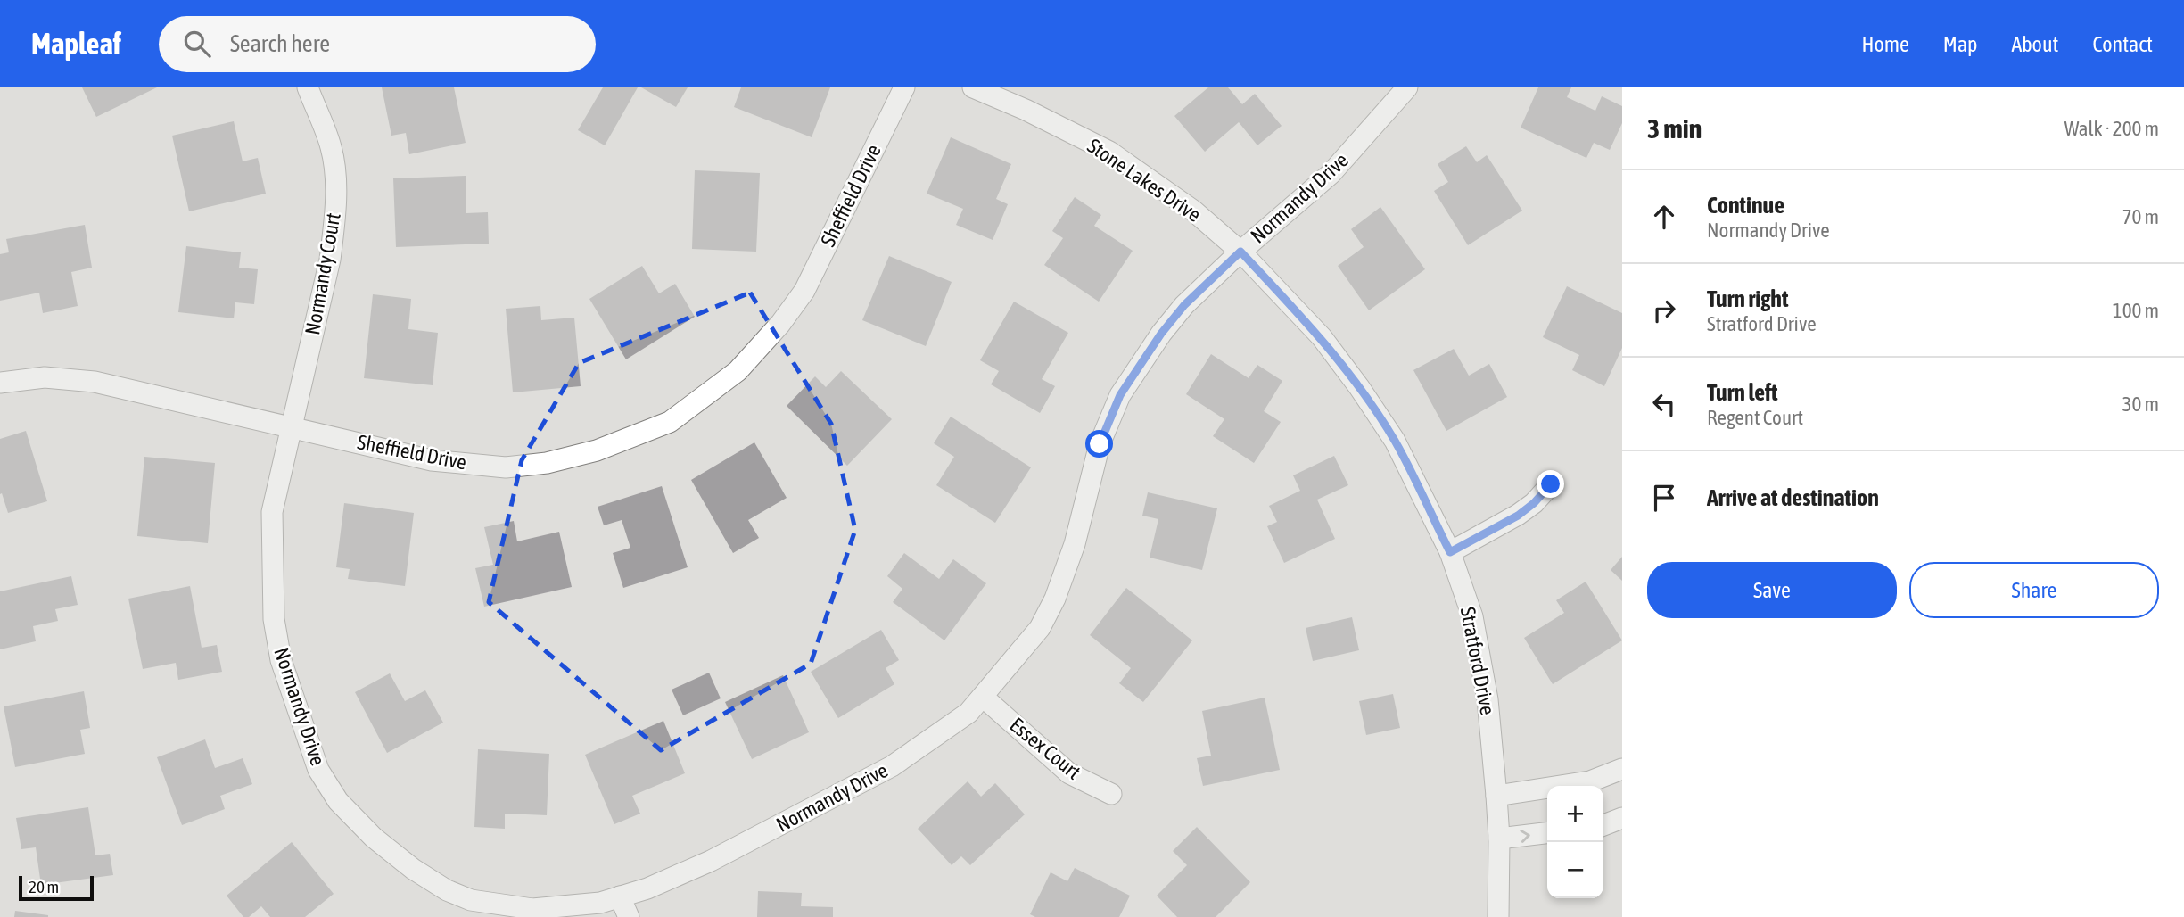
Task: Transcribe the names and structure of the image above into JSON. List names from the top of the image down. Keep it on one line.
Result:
{"streets":{"street":["Stone Lakes Drive","Sheffield Drive","Normandy Drive","Normandy Court","Stratford Drive","Essex Court"]},"crossings":[["Stone Lakes Drive","Normandy Drive"],["Stone Lakes Drive","Stratford Drive"],["Sheffield Drive","Normandy Drive"],["Sheffield Drive","Normandy Court"],["Normandy Drive","Normandy Court"],["Normandy Drive","Stratford Drive"],["Normandy Drive","Essex Court"]],"scale_bar":"20 m","page":{"header":"Mapleaf","search":"Search here","nav":["Home","Map","About","Contact"],"heading":["3 min","Walk · 200 m"],"list":[["Continue","Normandy Drive","70 m"],["Turn right","Stratford Drive","100 m"],["Turn left","Regent Court","30 m"],"Arrive at destination"],"buttons":["Save","Share"],"map_buttons":["+","−"],"scale":"20 m"}}
